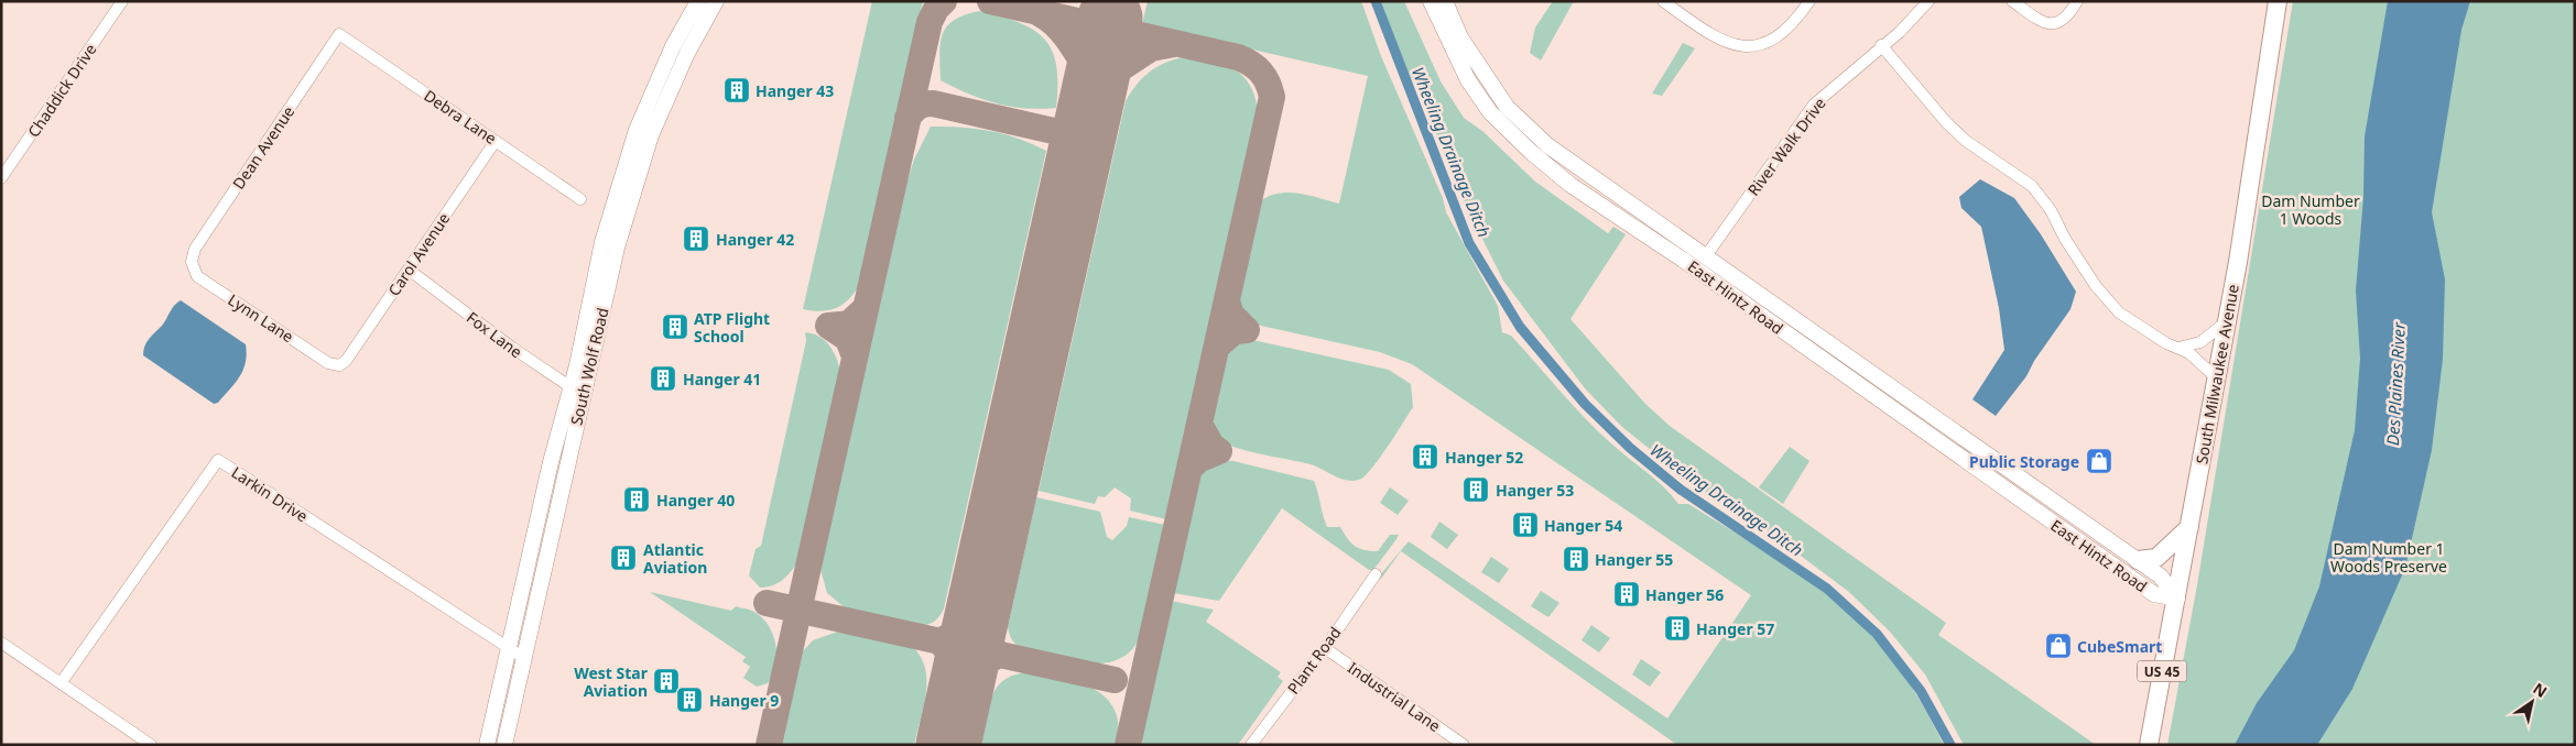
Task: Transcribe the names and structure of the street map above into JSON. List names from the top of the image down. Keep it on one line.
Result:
{"streets":{"main road":["East Hintz Road","South Wolf Road","South Milwaukee Avenue","US 45"],"street":["Chaddick Drive","Debra Lane","River Walk Drive","Dean Avenue","Carol Avenue","Lynn Lane","Fox Lane","Larkin Drive","Plant Road","Industrial Lane"]},"crossings":[["Debra Lane","Dean Avenue"],["Debra Lane","Carol Avenue"],["River Walk Drive","East Hintz Road"],["Dean Avenue","Lynn Lane"],["Carol Avenue","Lynn Lane"],["Carol Avenue","Fox Lane"],["East Hintz Road","South Milwaukee Avenue"],["Fox Lane","South Wolf Road"],["South Wolf Road","Larkin Drive"],["Plant Road","Industrial Lane"]],"water":["Wheeling Drainage Ditch","Des Plaines River"],"parks":["Dam Number 1 Woods","Dam Number 1 Woods Preserve"],"places":{"building":["Hanger 43","Hanger 42","ATP Flight School","Hanger 41","Hanger 52","Hanger 53","Hanger 40","Hanger 54","Atlantic Aviation","Hanger 55","Hanger 56","Hanger 57","West Star Aviation","Hanger 9"],"shop":["Public Storage","CubeSmart"]},"north":"top right"}
